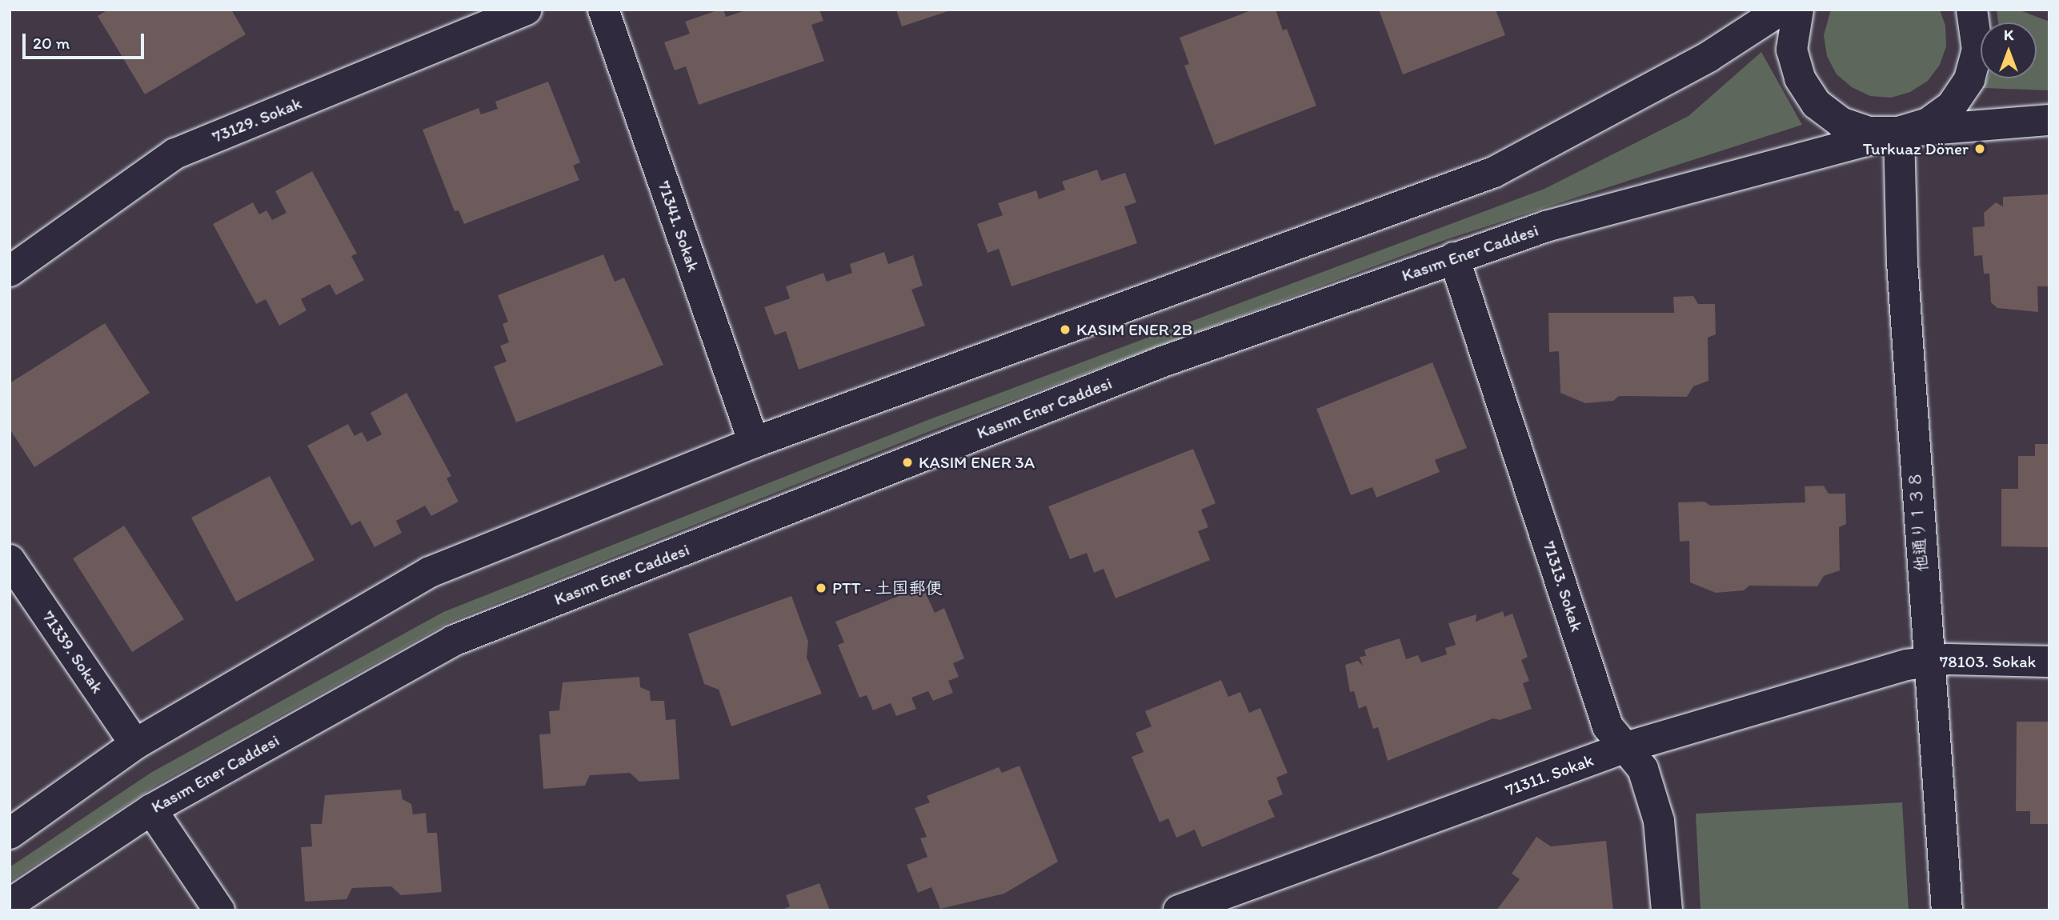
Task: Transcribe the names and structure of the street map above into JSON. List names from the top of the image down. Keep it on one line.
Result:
{"streets":{"main road":["73129. Sokak","71341. Sokak","Kasım Ener Caddesi","他通り１３８","71313. Sokak","71339. Sokak","78103. Sokak","71311. Sokak"]},"crossings":[["Kasım Ener Caddesi","他通り１３８"],["Kasım Ener Caddesi","71313. Sokak"],["他通り１３８","78103. Sokak"],["他通り１３８","71311. Sokak"],["71313. Sokak","71311. Sokak"],["78103. Sokak","71311. Sokak"]],"places":["Turkuaz Döner","KASIM ENER 2B","KASIM ENER 3A","PTT - 土国郵便"],"scale_bar":"20 m","north":"top"}
